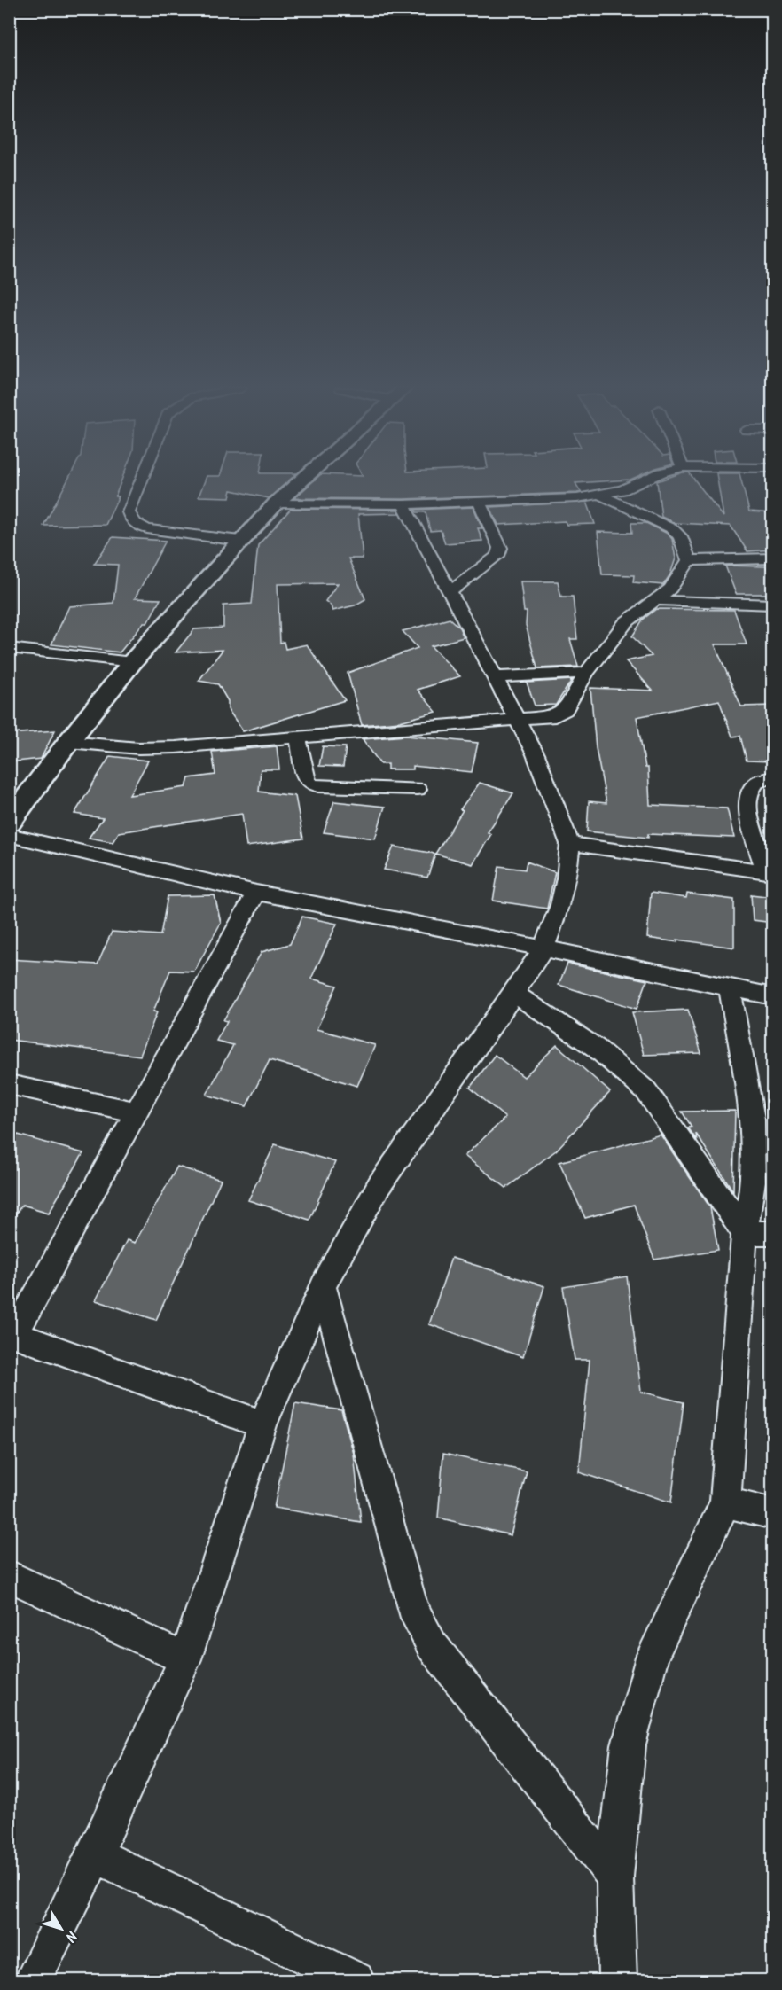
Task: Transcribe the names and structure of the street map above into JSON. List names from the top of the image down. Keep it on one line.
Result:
{"north":"bottom right"}
